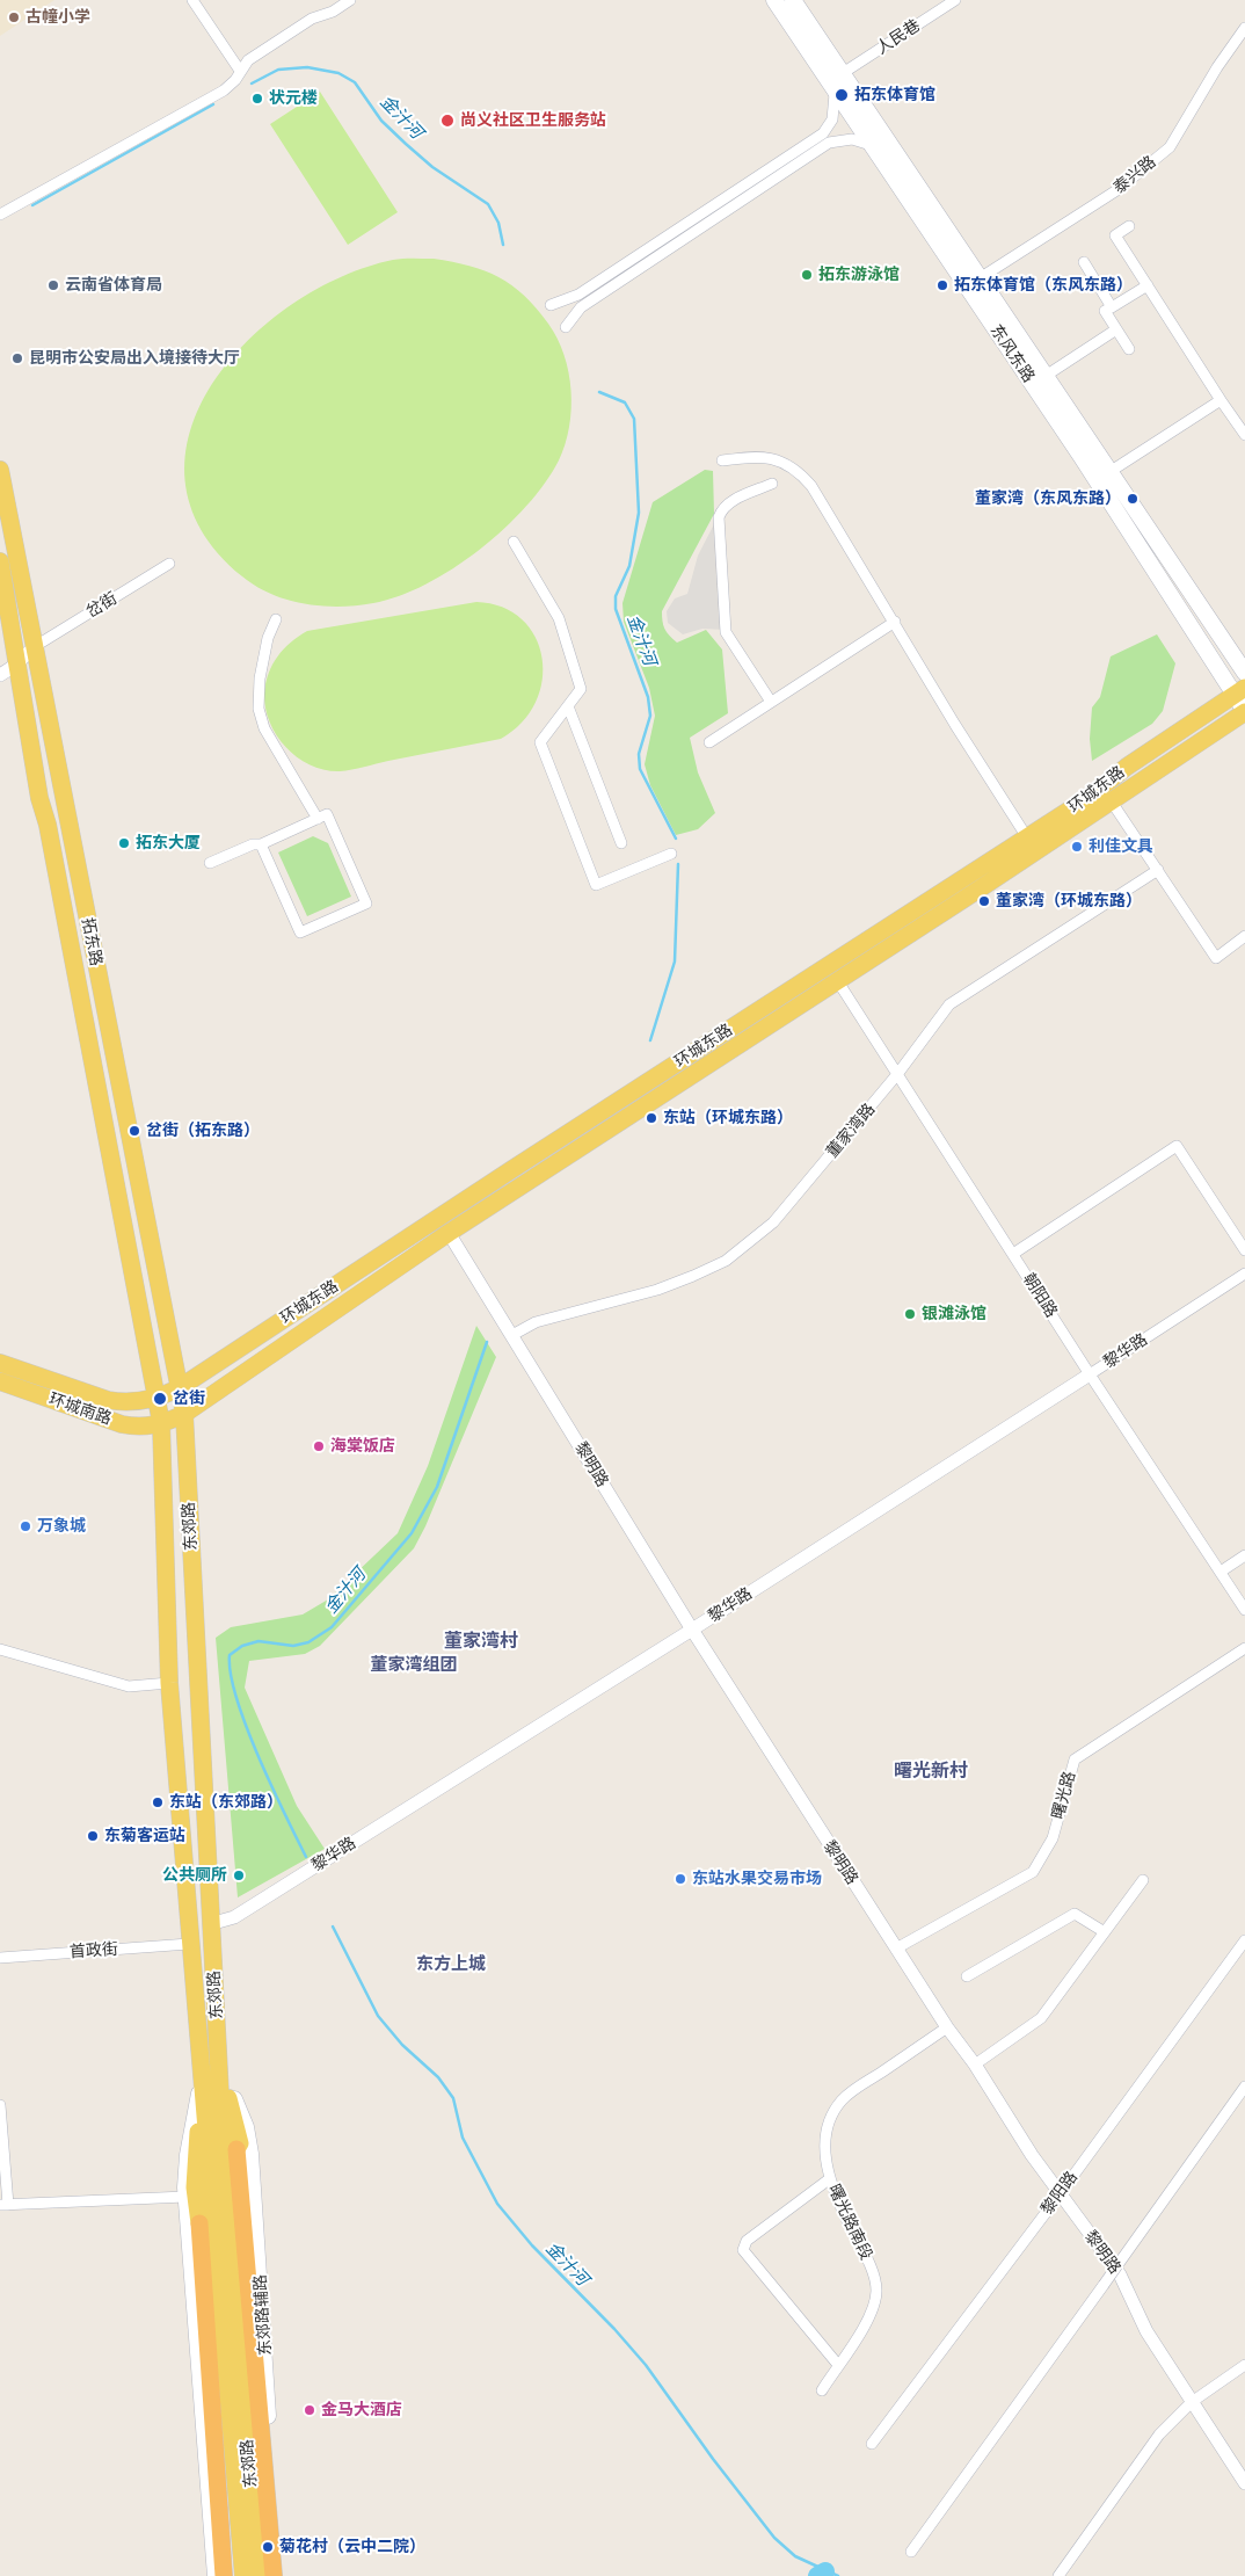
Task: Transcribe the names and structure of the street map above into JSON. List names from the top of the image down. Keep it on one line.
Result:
{"streets":{"main road":["东风东路","环城东路","拓东路","环城南路","东郊路","东郊路辅路"],"street":["人民巷","泰兴路","岔街","董家湾路","朝阳路","黎华路","黎明路","曙光路","首政街","黎阳路","曙光路南段"]},"crossings":[["人民巷","东风东路"],["泰兴路","东风东路"],["东风东路","环城东路"],["岔街","拓东路"],["环城东路","拓东路"],["环城东路","朝阳路"],["环城东路","环城南路"],["环城东路","黎明路"],["环城东路","东郊路"],["拓东路","环城南路"],["拓东路","东郊路"],["董家湾路","朝阳路"],["董家湾路","黎明路"],["朝阳路","黎华路"],["黎华路","黎明路"],["黎华路","东郊路"],["环城南路","东郊路"],["黎明路","曙光路"],["黎明路","黎阳路"],["黎明路","曙光路南段"],["东郊路","首政街"],["东郊路","东郊路辅路"]],"districts":["董家湾村","董家湾组团","曙光新村","东方上城"],"water":["金汁河"],"places":["古幢小学","拓东体育馆","状元楼","尚义社区卫生服务站","拓东游泳馆","云南省体育局","拓东体育馆（东风东路）","昆明市公安局出入境接待大厅","董家湾（东风东路）","拓东大厦","利佳文具","董家湾（环城东路）","东站（环城东路）","岔街（拓东路）","银滩泳馆","岔街","海棠饭店","万象城","东站（东郊路）","东菊客运站","公共厕所","东站水果交易市场","金马大酒店","菊花村（云中二院）"]}
